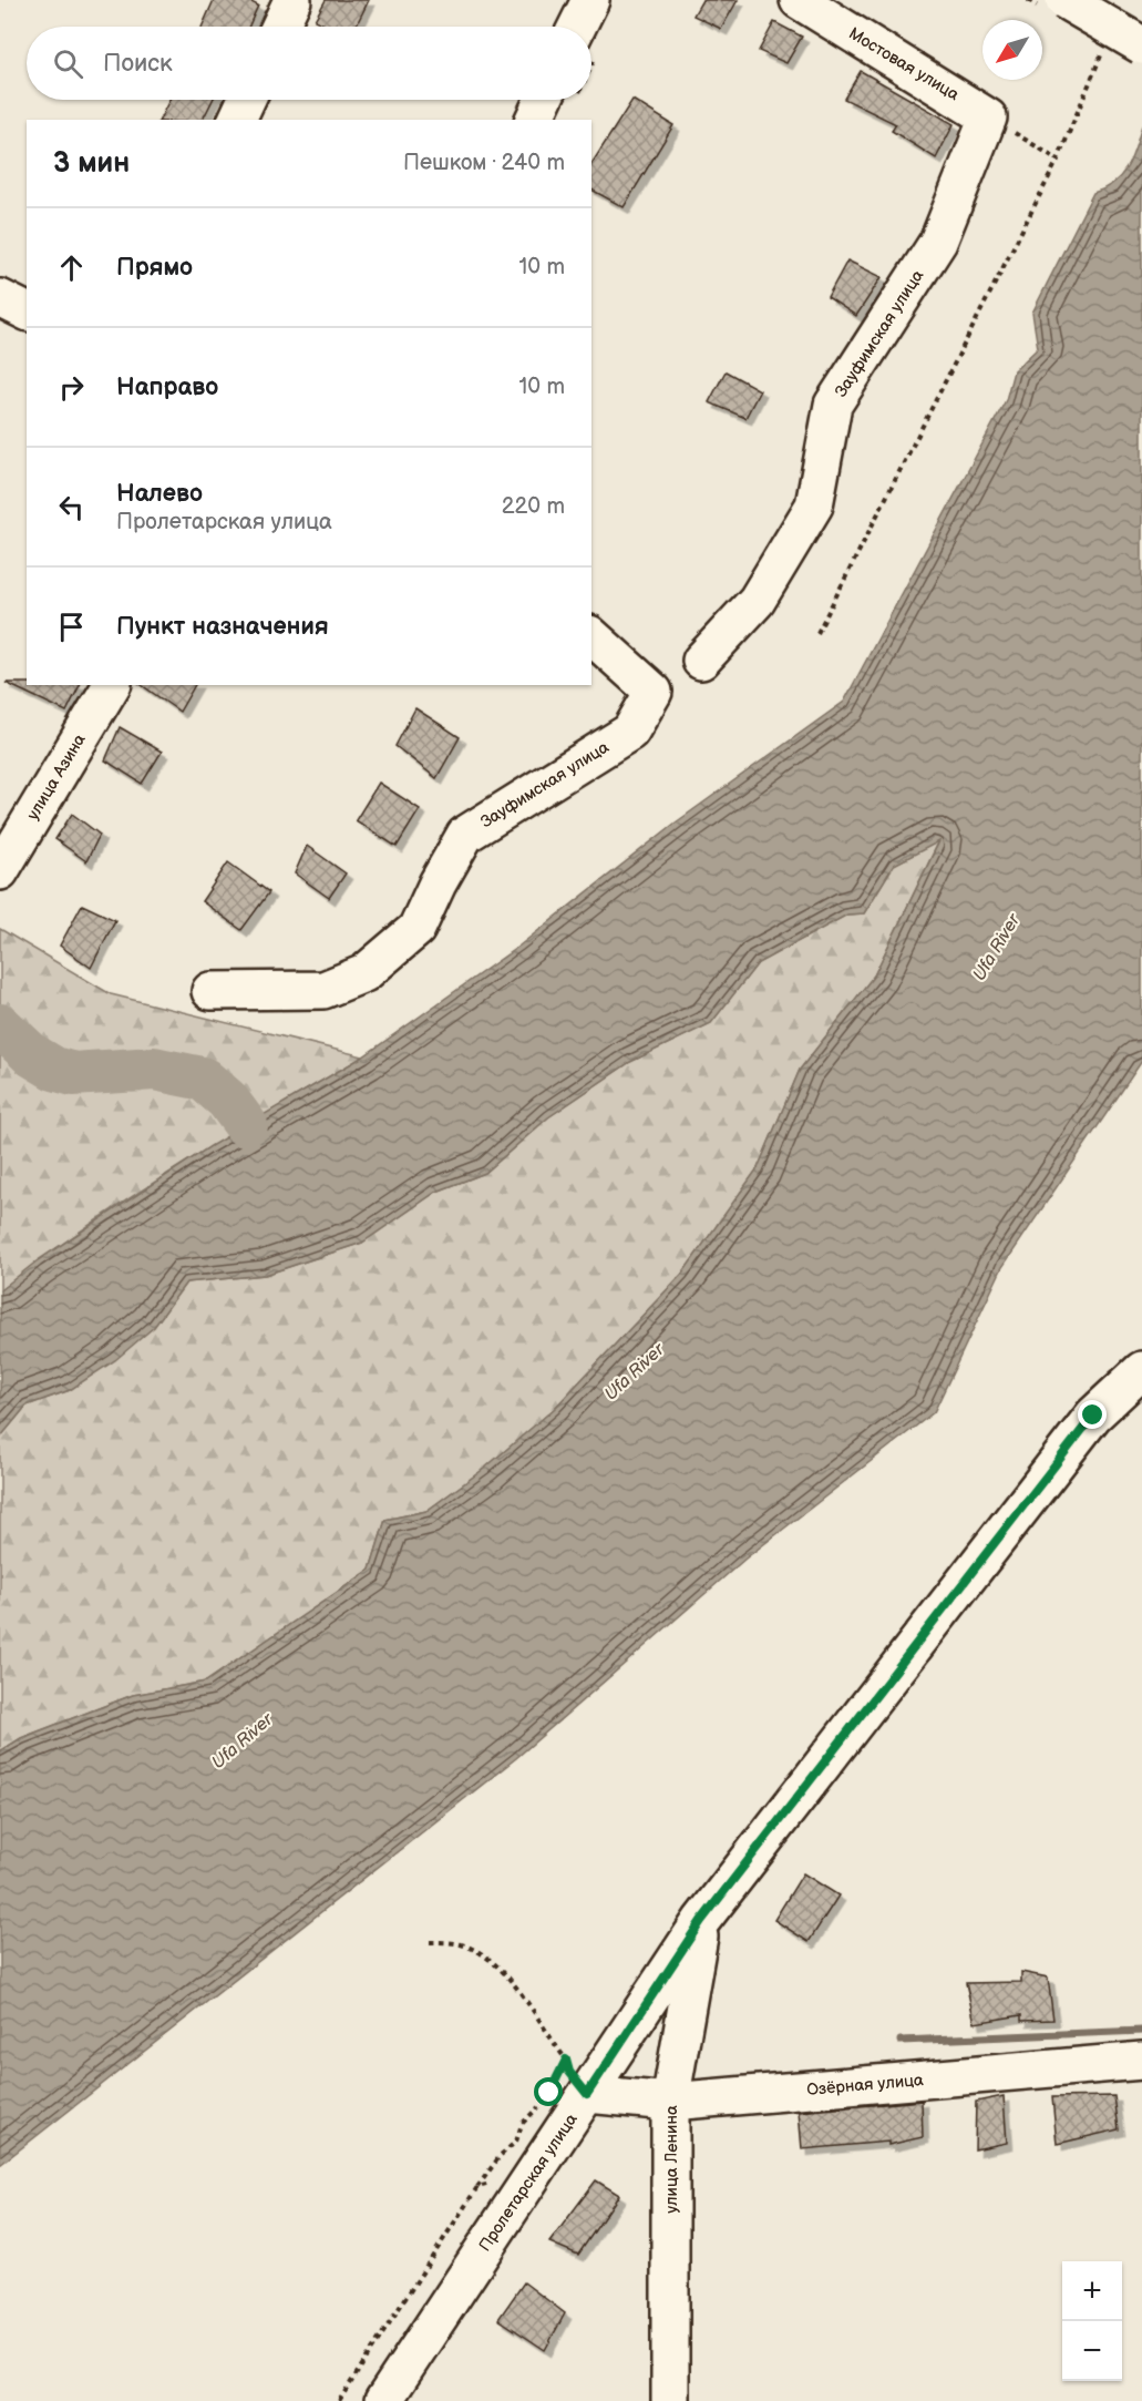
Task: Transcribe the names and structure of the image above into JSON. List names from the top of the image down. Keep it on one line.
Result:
{"streets":{"street":["Мостовая улица","Зауфимская улица","улица Азина","Озёрная улица","улица Ленина","Пролетарская улица"]},"crossings":[["Мостовая улица","Зауфимская улица"],["Озёрная улица","улица Ленина"],["Озёрная улица","Пролетарская улица"],["улица Ленина","Пролетарская улица"]],"water":["Ufa River"],"north":"bottom left","page":{"search":"Поиск","heading":["3 мин","Пешком · 240 m"],"list":[["Прямо","10 m"],["Направо","10 m"],["Налево","Пролетарская улица","220 m"],"Пункт назначения"],"map_buttons":["+","−"]}}
